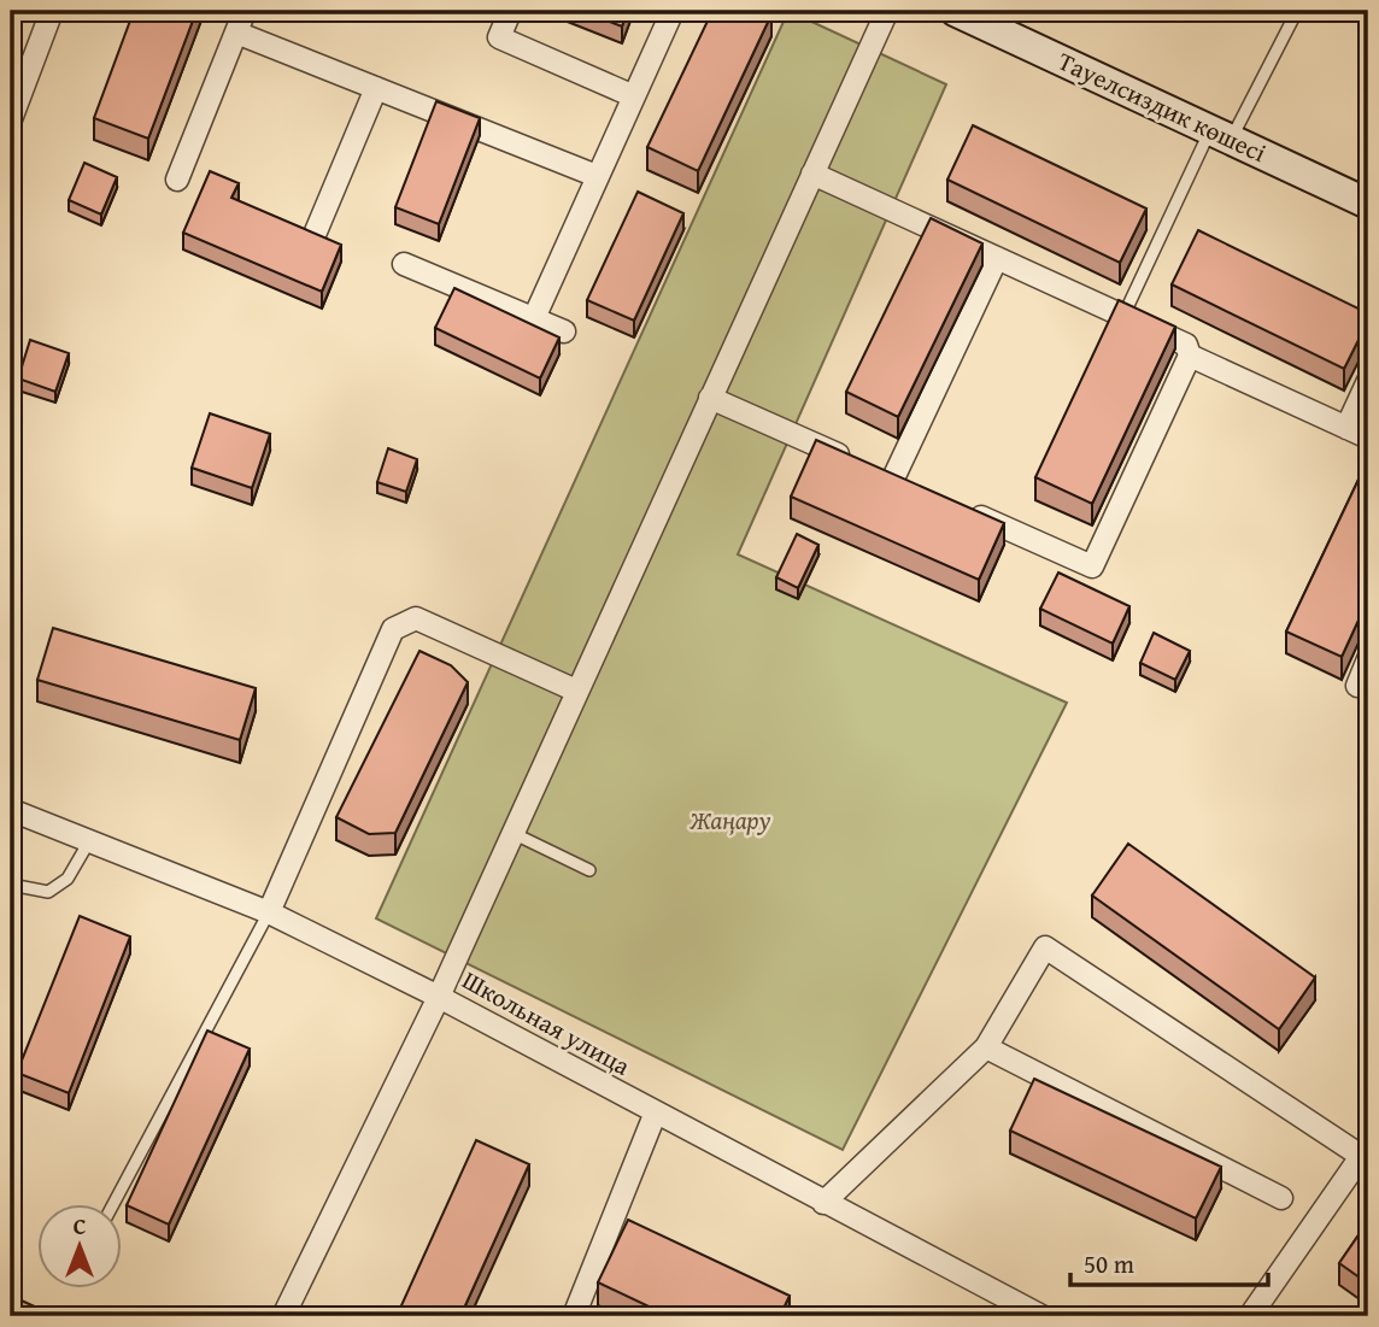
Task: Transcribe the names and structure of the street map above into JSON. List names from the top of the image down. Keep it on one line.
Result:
{"streets":{"street":["Тауелсиздик көшесі","Школьная улица"]},"parks":["Жаңару"],"scale_bar":"50 m","north":"top"}
